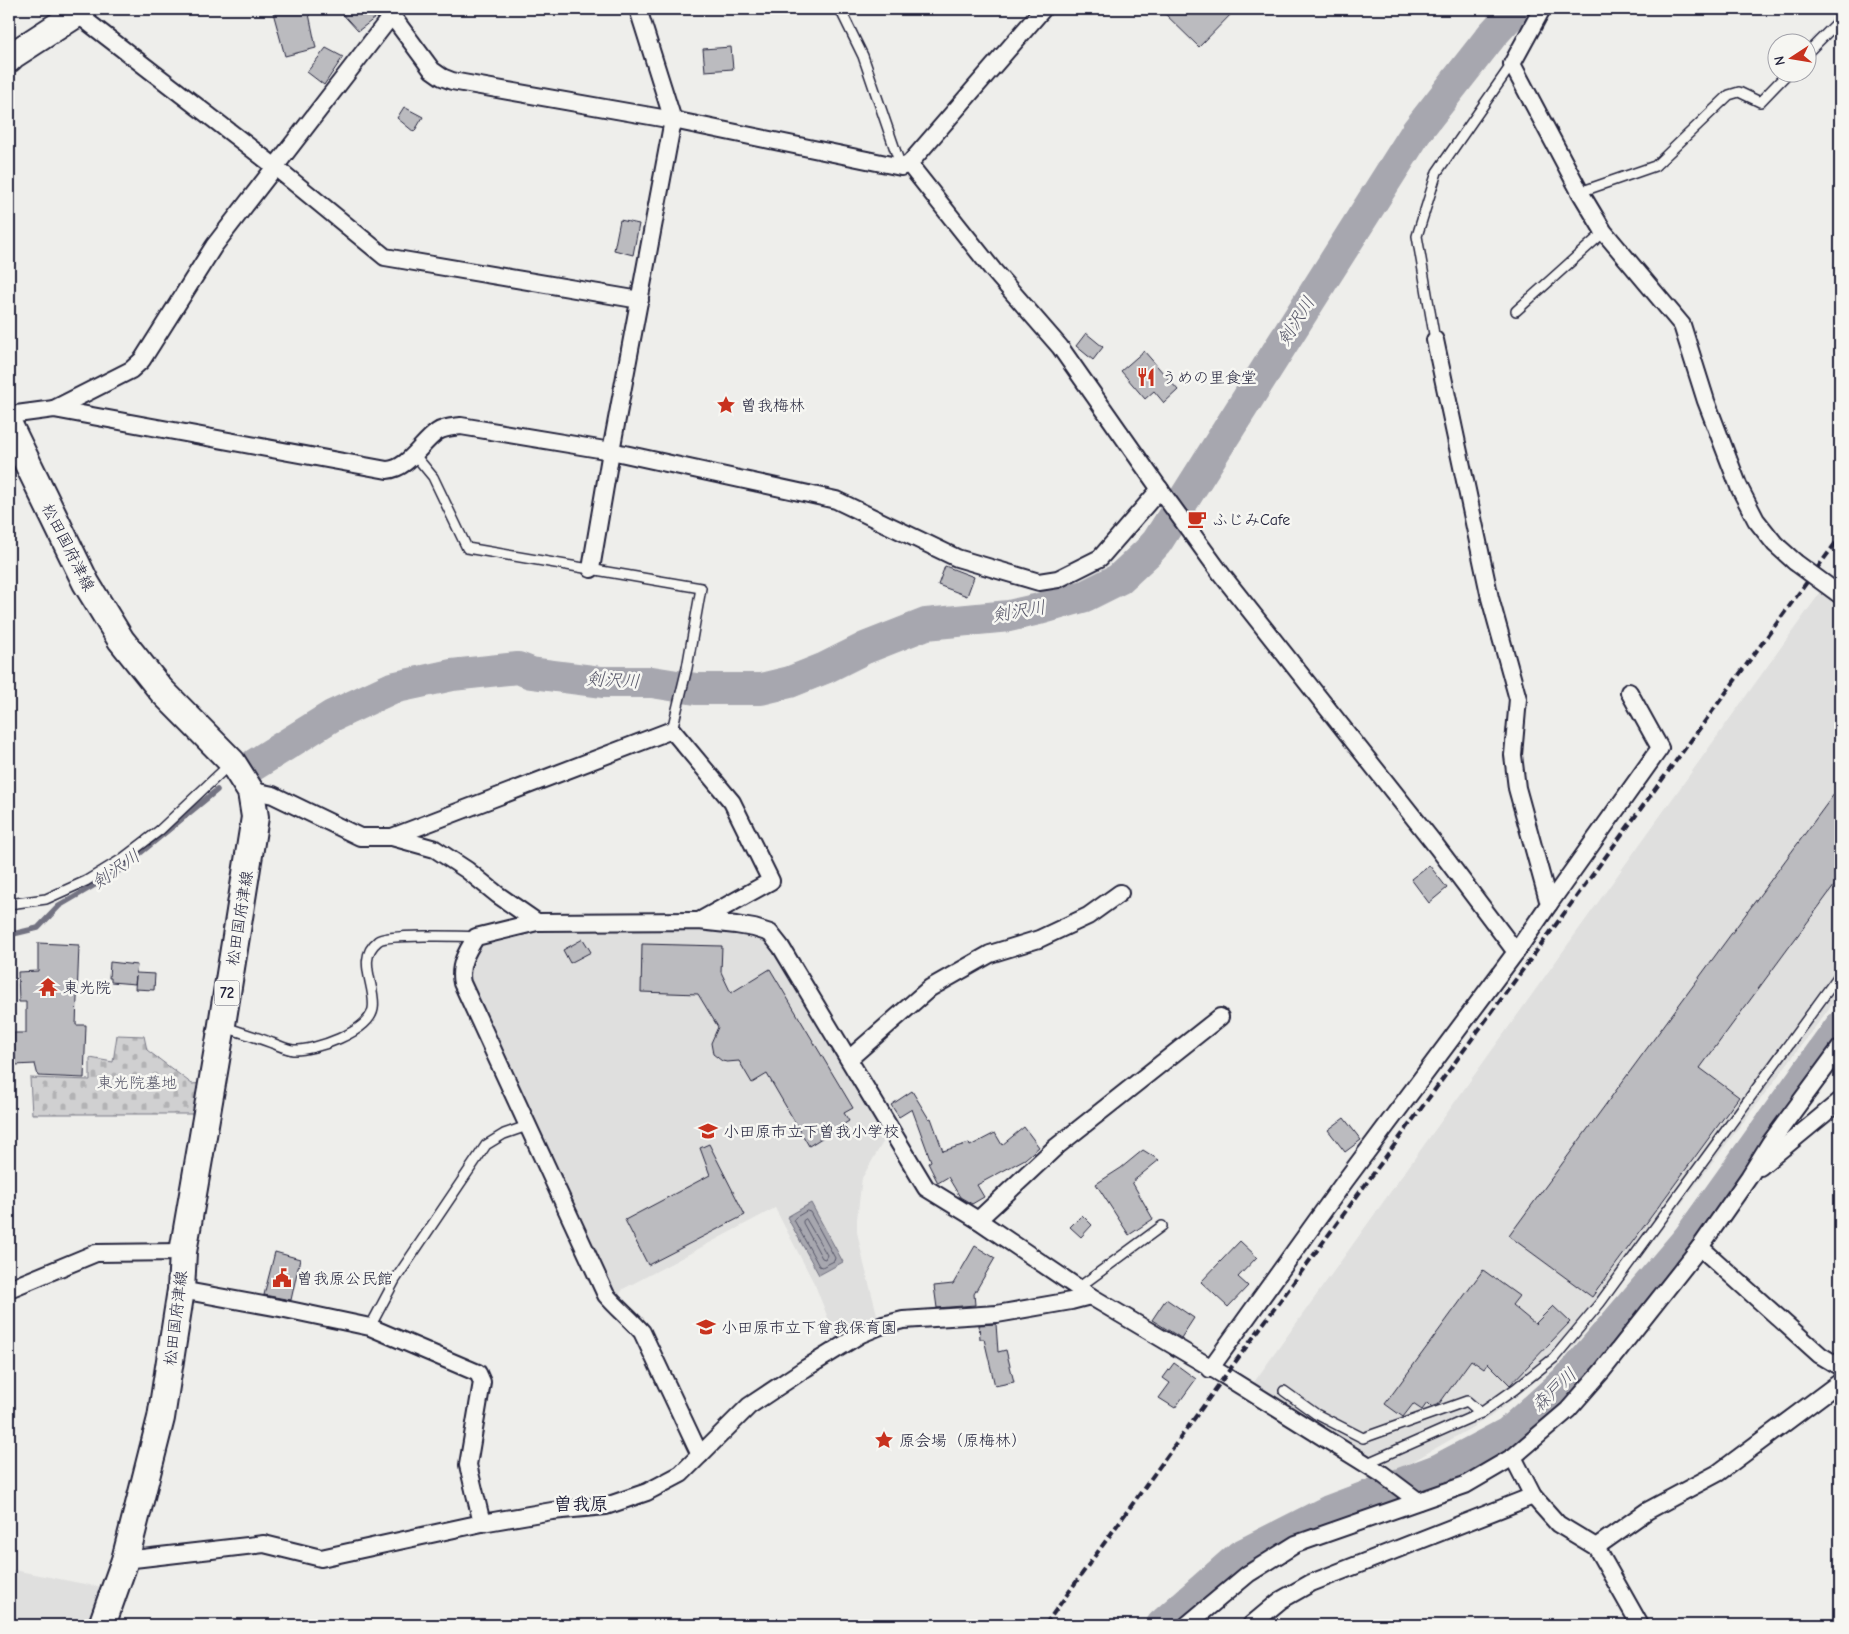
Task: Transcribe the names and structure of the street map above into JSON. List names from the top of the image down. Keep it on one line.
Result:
{"streets":{"main road":["松田国府津線","72"]},"districts":["曽我原"],"water":["剣沢川","森戸川"],"parks":["東光院墓地"],"places":{"restaurant":["うめの里食堂"],"place":["曽我梅林","原会場（原梅林）"],"cafe":["ふじみCafe"],"temple":["東光院"],"school or university":["小田原市立下曽我小学校","小田原市立下曾我保育園"],"public building":["曽我原公民館"]},"north":"left"}
